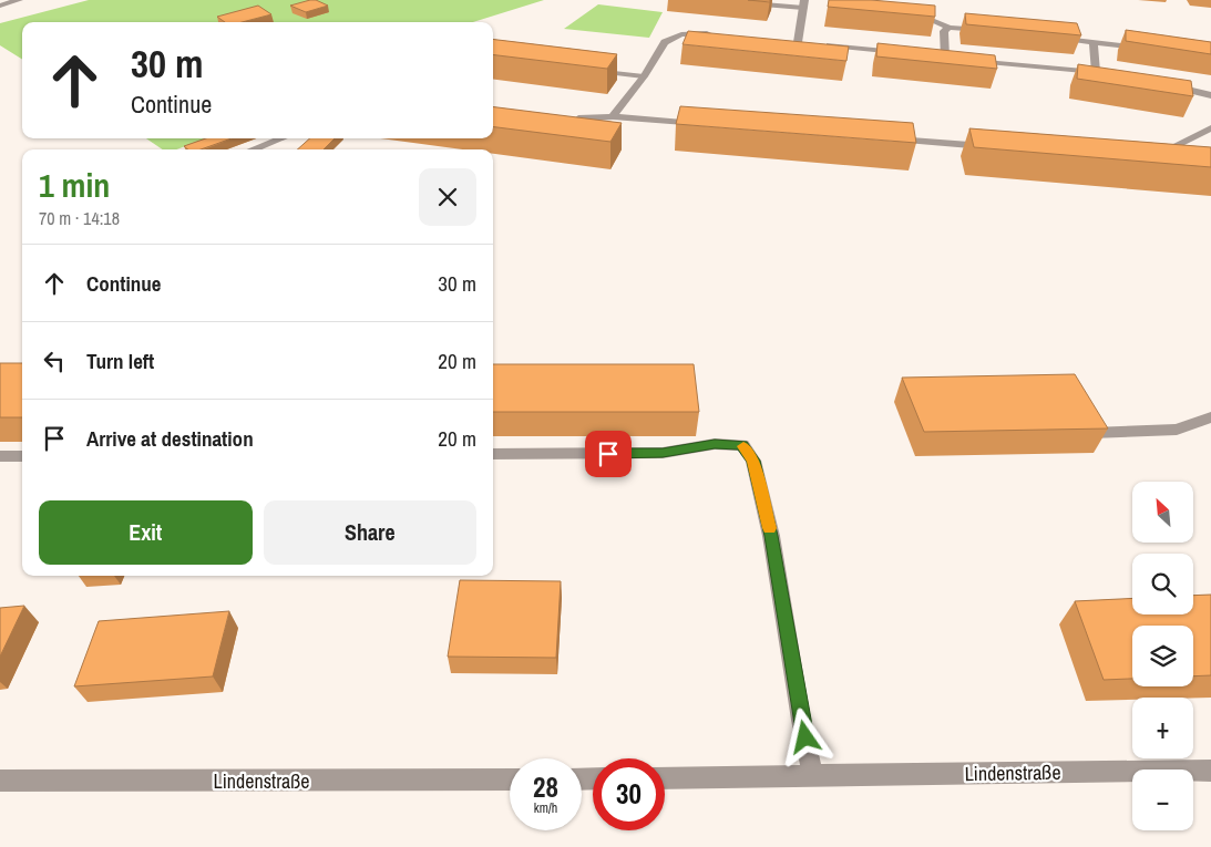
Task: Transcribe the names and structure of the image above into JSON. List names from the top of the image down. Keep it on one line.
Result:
{"streets":{"street":["Lindenstraße"]},"north":"top left","page":{"turn":["30 m","Continue"],"heading":["1 min","70 m · 14:18"],"list":[{"name":"Continue","value":"30 m"},{"name":"Turn left","value":"20 m"},{"name":"Arrive at destination","value":"20 m"}],"map_buttons":["+","−"],"buttons":["Exit","Share"],"speed":"28 km/h","limit":"30"}}
